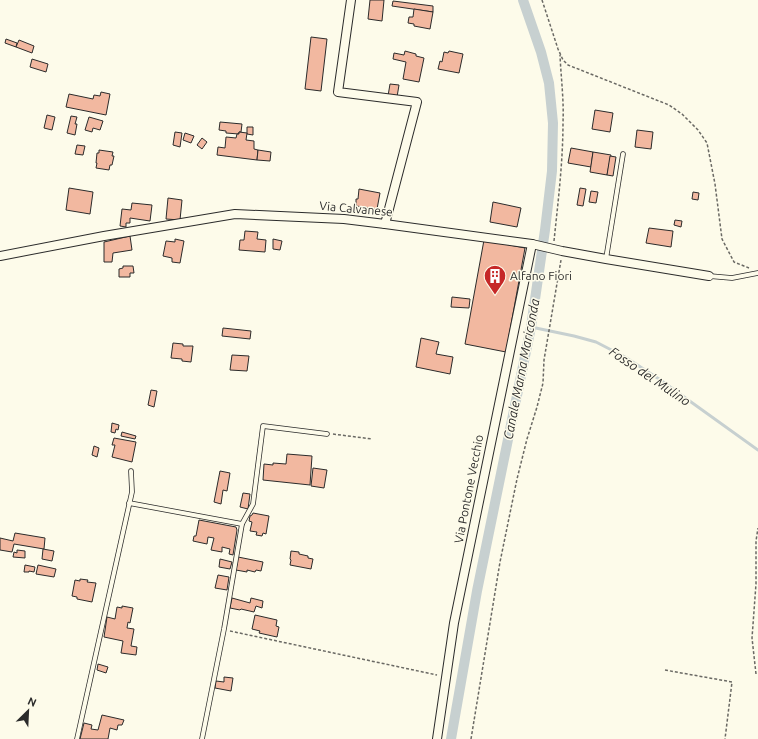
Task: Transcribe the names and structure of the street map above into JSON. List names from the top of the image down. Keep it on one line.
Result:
{"streets":{"street":["Via Calvanese","Via Pontone Vecchio"]},"crossings":[["Via Calvanese","Via Pontone Vecchio"]],"water":["Canale Marna Mariconda","Fosso del Mulino"],"places":{"building":["Alfano Fiori"]},"north":"top right"}
